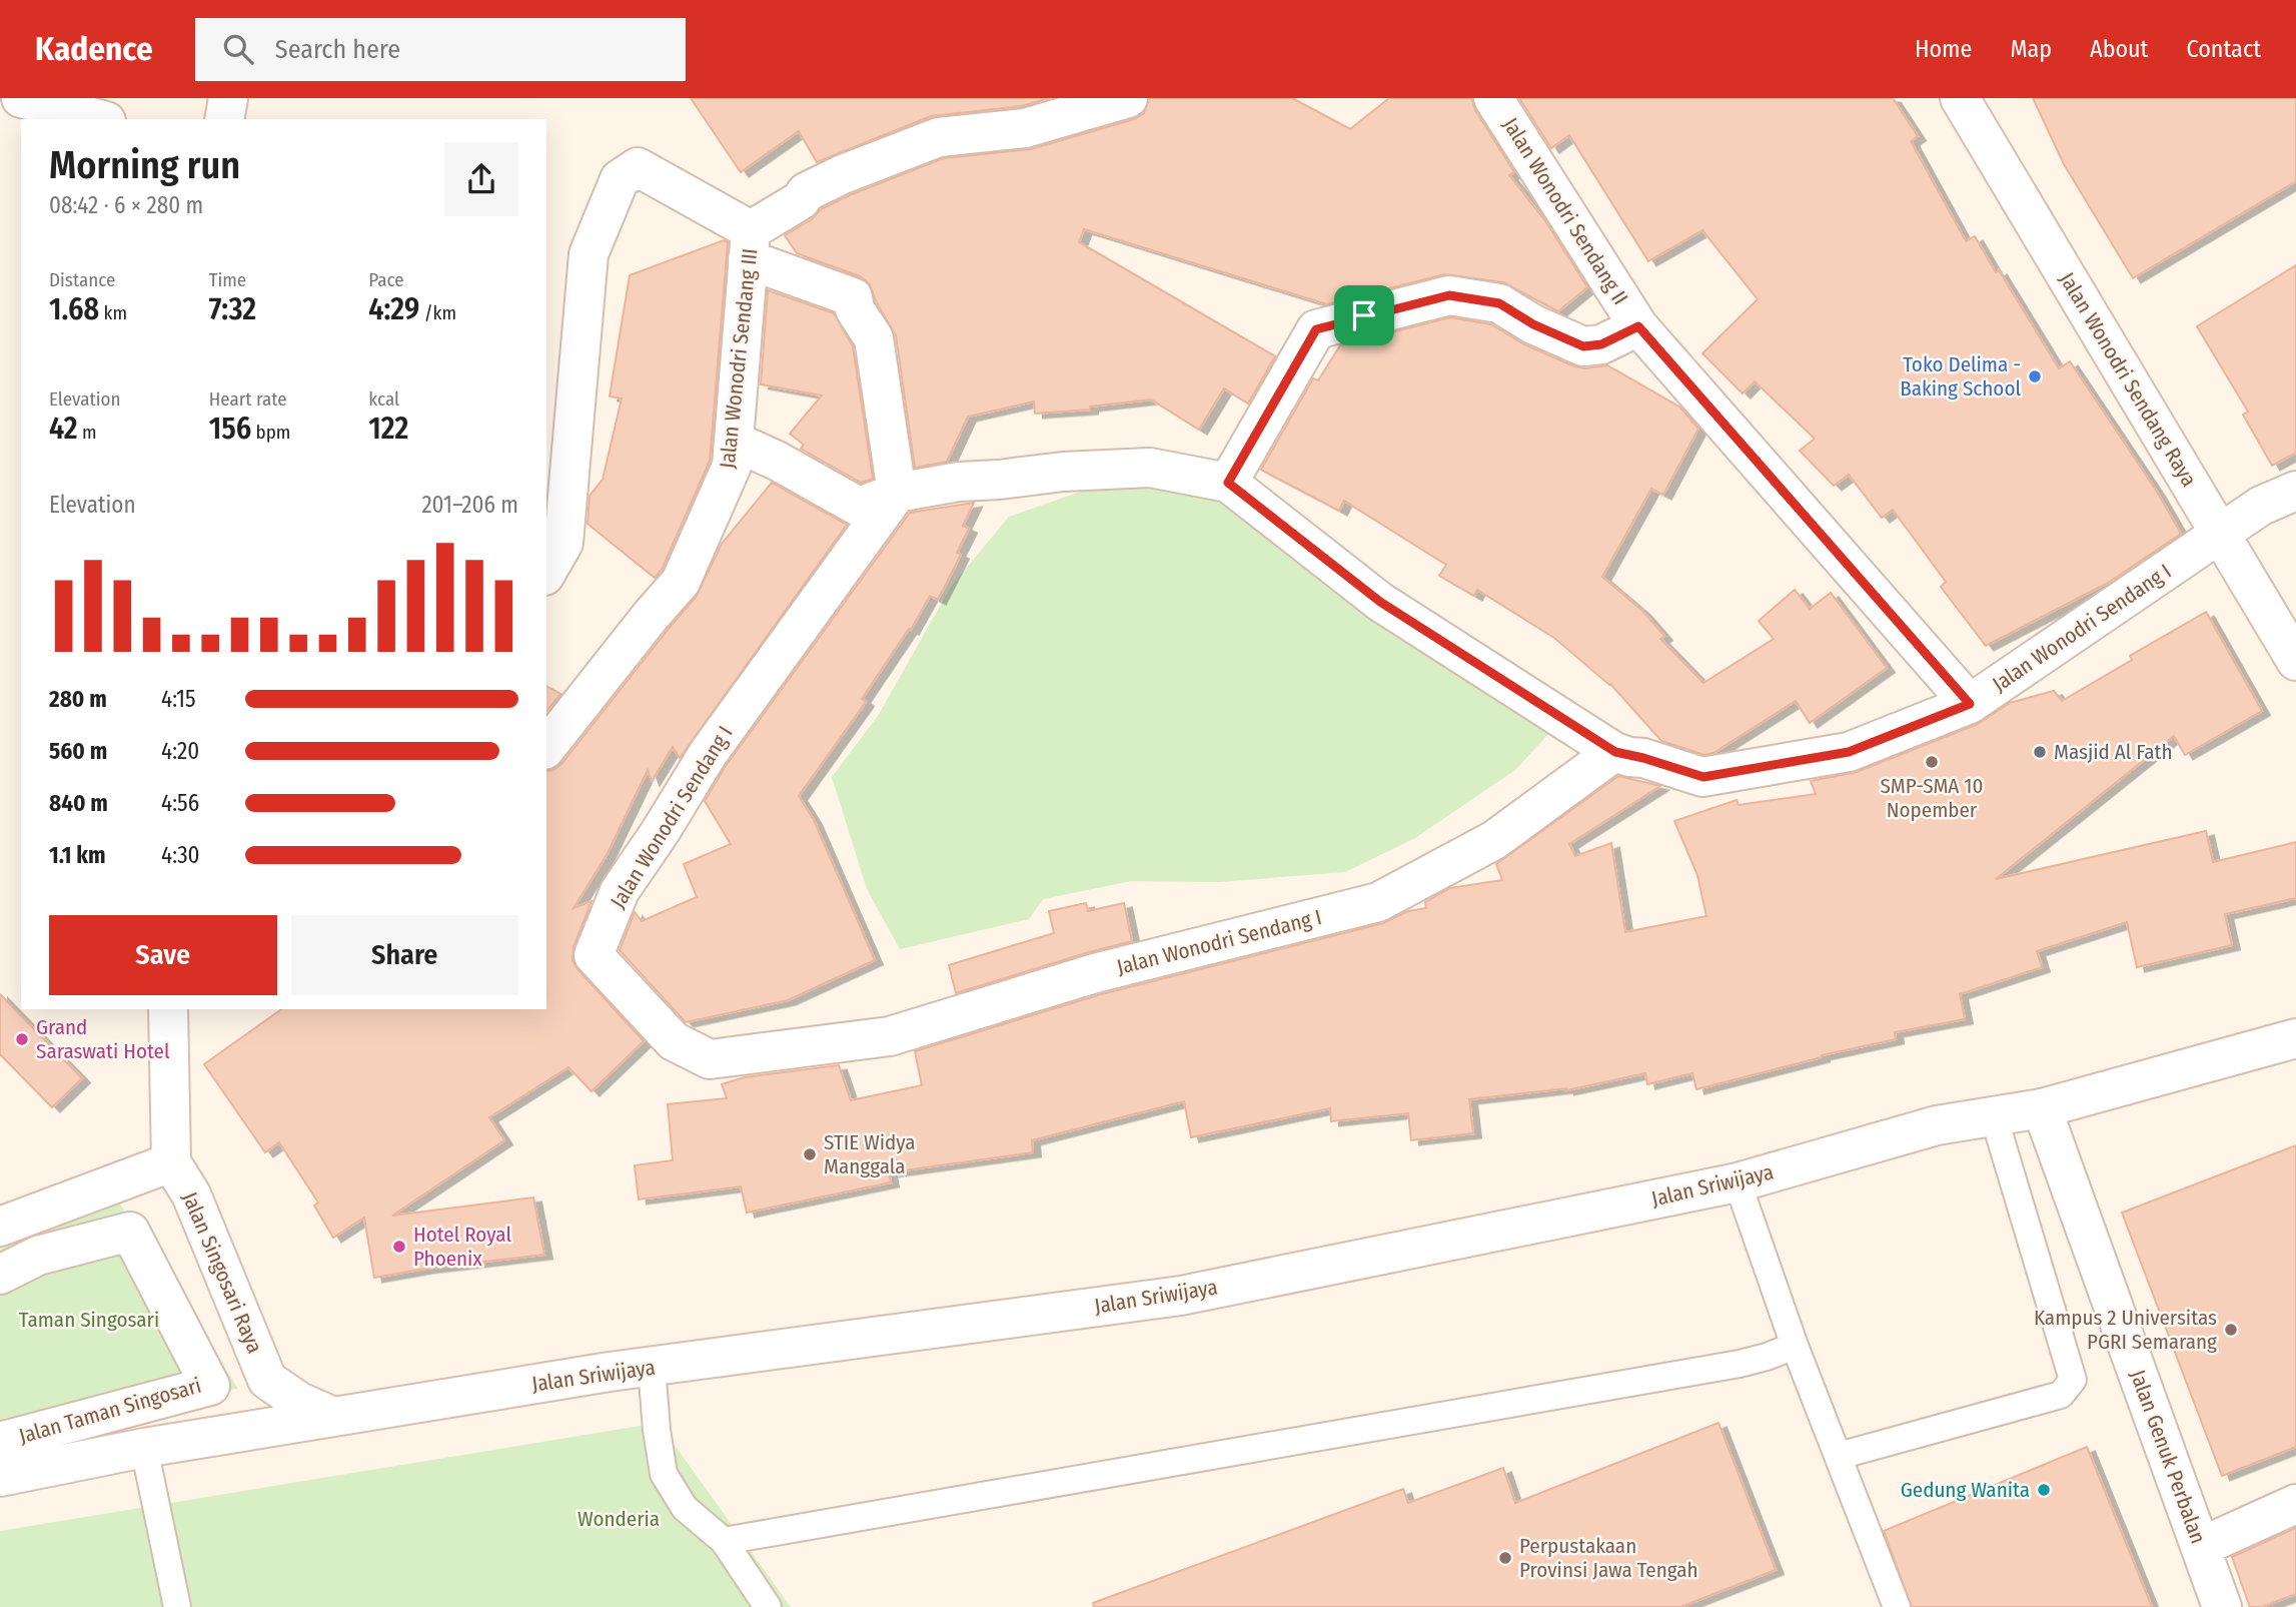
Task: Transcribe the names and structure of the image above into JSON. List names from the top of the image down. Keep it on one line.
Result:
{"streets":{"street":["Jalan Wonodri Sendang II","Jalan Wonodri Sendang III","Jalan Wonodri Sendang Raya","Jalan Wonodri Sendang I","Jalan Sriwijaya","Jalan Singosari Raya","Jalan Taman Singosari","Jalan Genuk Perbalan"]},"crossings":[["Jalan Wonodri Sendang II","Jalan Wonodri Sendang I"],["Jalan Wonodri Sendang Raya","Jalan Wonodri Sendang I"],["Jalan Sriwijaya","Jalan Singosari Raya"],["Jalan Sriwijaya","Jalan Genuk Perbalan"]],"parks":["Taman Singosari","Wonderia"],"places":["Toko Delima - Baking School","Masjid Al Fath","SMP-SMA 10 Nopember","Grand Saraswati Hotel","STIE Widya Manggala","Hotel Royal Phoenix","Kampus 2 Universitas PGRI Semarang","Gedung Wanita","Perpustakaan Provinsi Jawa Tengah"],"page":{"header":"Kadence","search":"Search here","nav":["Home","Map","About","Contact"],"heading":["Morning run","08:42 · 6 × 280 m"],"stats":[["Distance","1.68 km"],["Time","7:32"],["Pace","4:29 /km"],["Elevation","42 m"],["Heart rate","156 bpm"],["kcal","122"]],"chart":["Elevation","201–206 m"],"list":[{"name":"280 m","note":"4:15"},{"name":"560 m","note":"4:20"},{"name":"840 m","note":"4:56"},{"name":"1.1 km","note":"4:30"}],"buttons":["Save","Share"]}}
